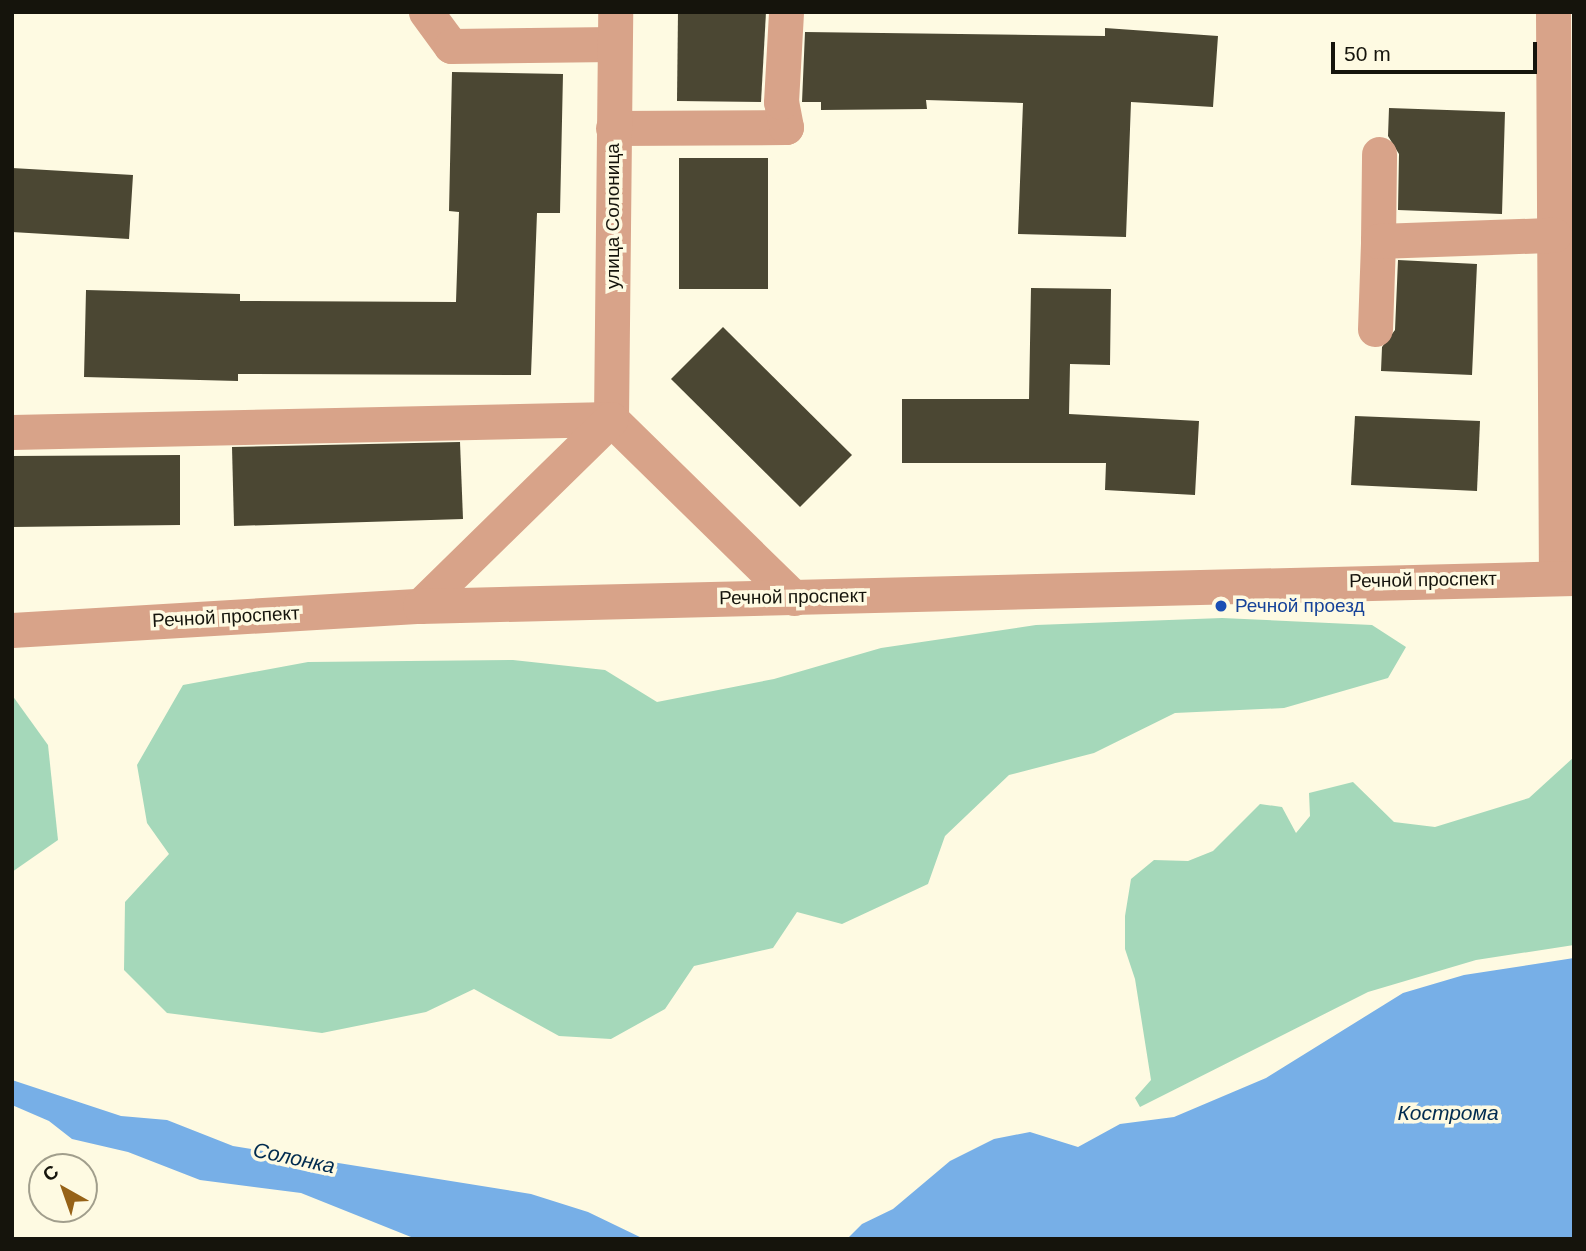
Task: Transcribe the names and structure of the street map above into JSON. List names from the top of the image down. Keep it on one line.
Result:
{"streets":{"street":["улица Солоница","Речной проспект"]},"water":["Кострома","Солонка"],"places":["Речной проезд"],"scale_bar":"50 m","north":"top left"}
